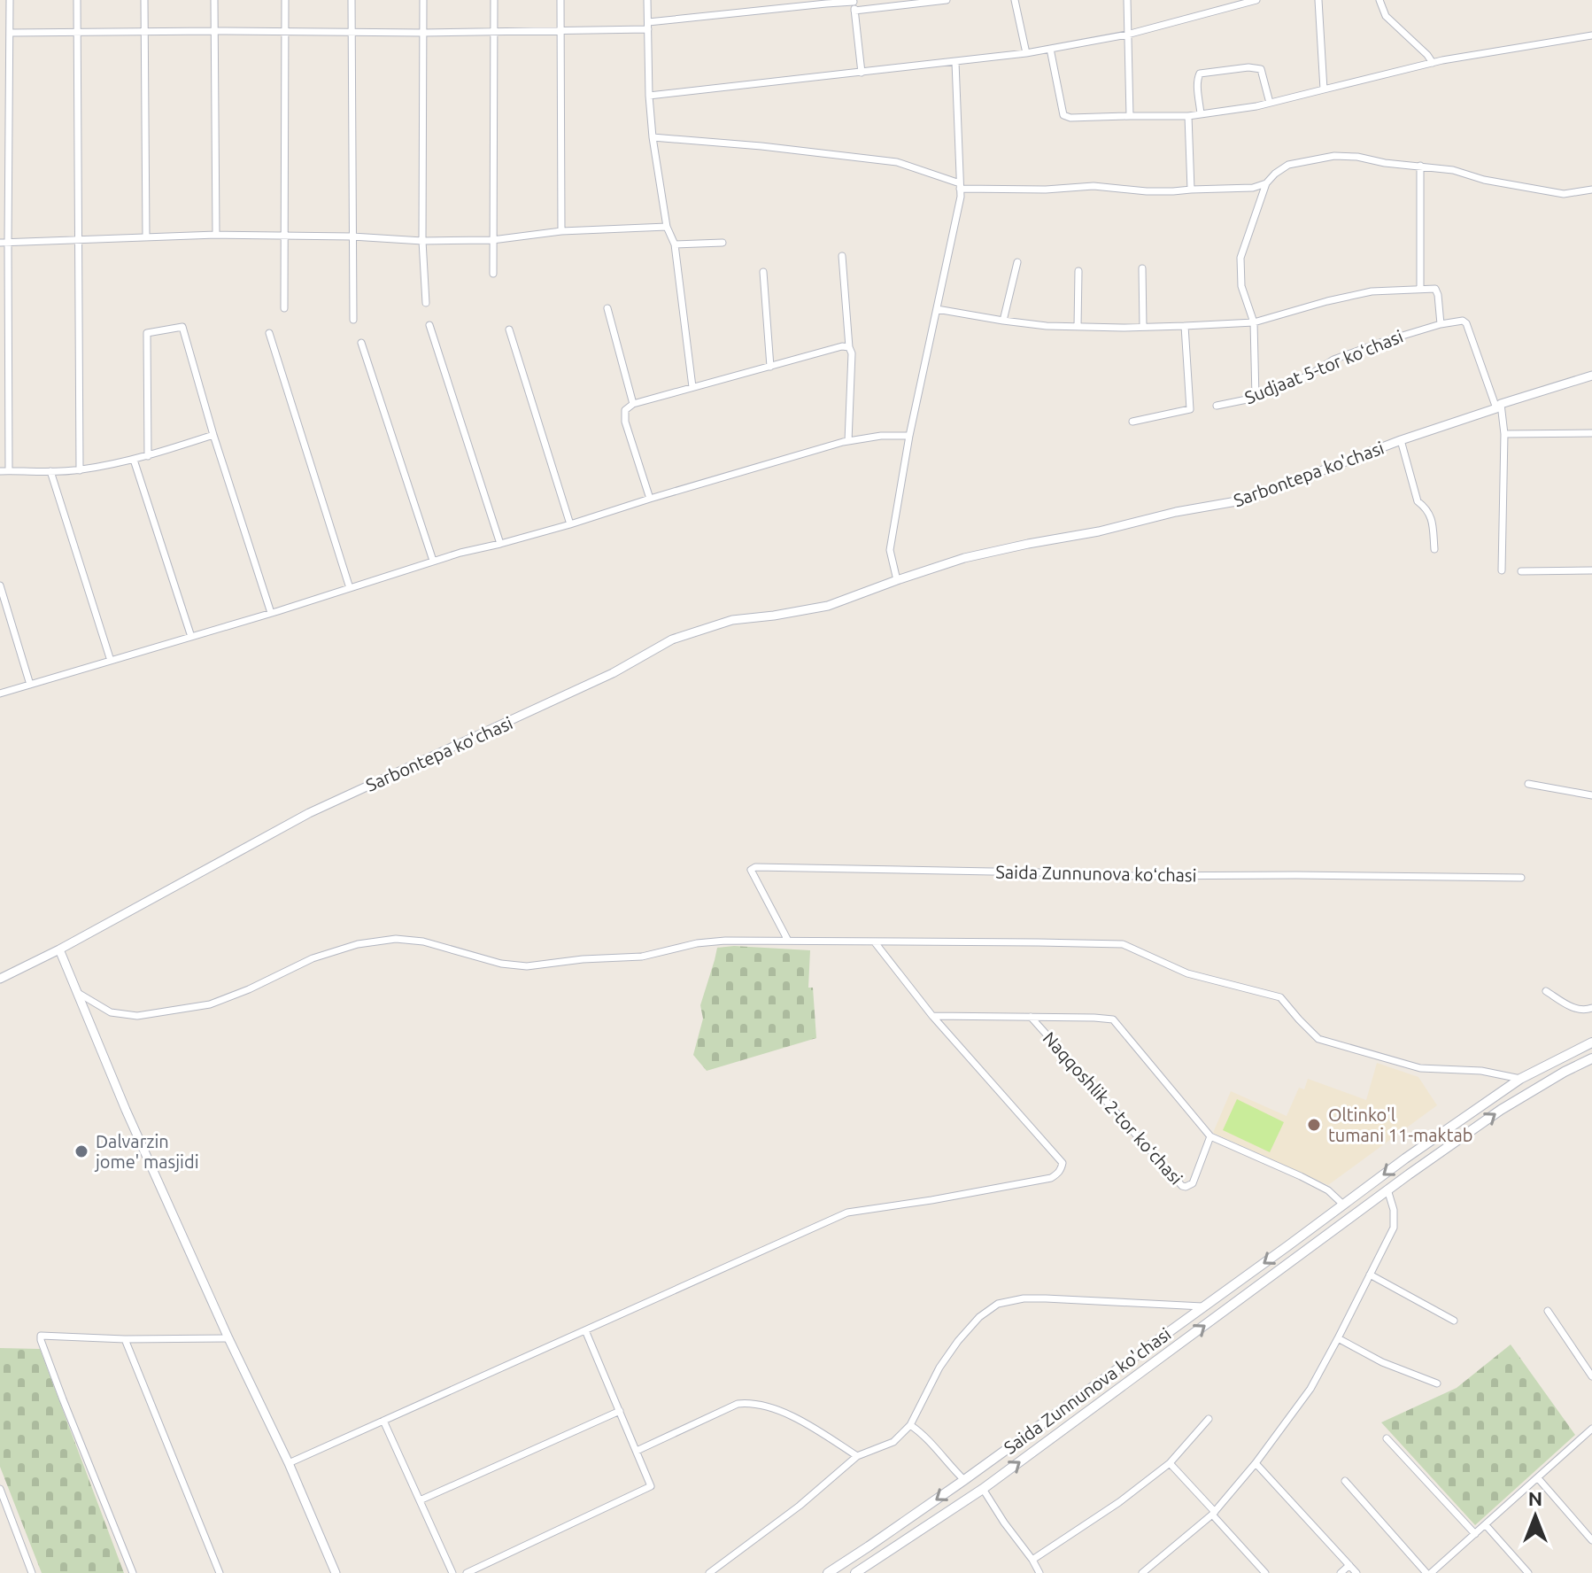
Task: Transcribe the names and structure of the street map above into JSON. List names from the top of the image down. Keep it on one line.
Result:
{"streets":{"main road":["Saida Zunnunova ko'chasi"],"street":["Sudjaat 5-tor koʻchasi","Sarbontepa ko'chasi","Saida Zunnunova koʻchasi","Naqqoshlik 2-tor koʻchasi"]},"places":["Oltinko'l tumani 11-maktab","Dalvarzin jome' masjidi"],"north":"top"}
